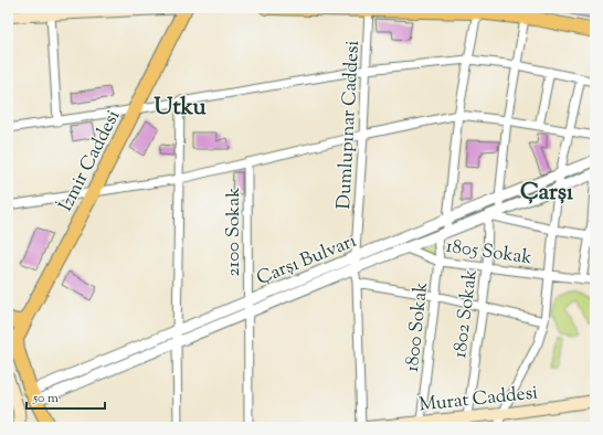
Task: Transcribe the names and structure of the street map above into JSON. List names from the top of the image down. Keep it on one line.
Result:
{"streets":{"main road":["İzmir Caddesi","Murat Caddesi"],"street":["Dumlupınar Caddesi","2100 Sokak","1805 Sokak","Çarşı Bulvarı","1802 Sokak","1800 Sokak"]},"crossings":[["Dumlupınar Caddesi","Çarşı Bulvarı"],["İzmir Caddesi","Çarşı Bulvarı"],["2100 Sokak","Çarşı Bulvarı"],["1805 Sokak","Çarşı Bulvarı"],["1805 Sokak","1802 Sokak"],["1805 Sokak","1800 Sokak"],["Çarşı Bulvarı","1802 Sokak"],["Çarşı Bulvarı","1800 Sokak"],["1802 Sokak","Murat Caddesi"],["1800 Sokak","Murat Caddesi"]],"districts":["Utku","Çarşı"],"scale_bar":"50 m"}
